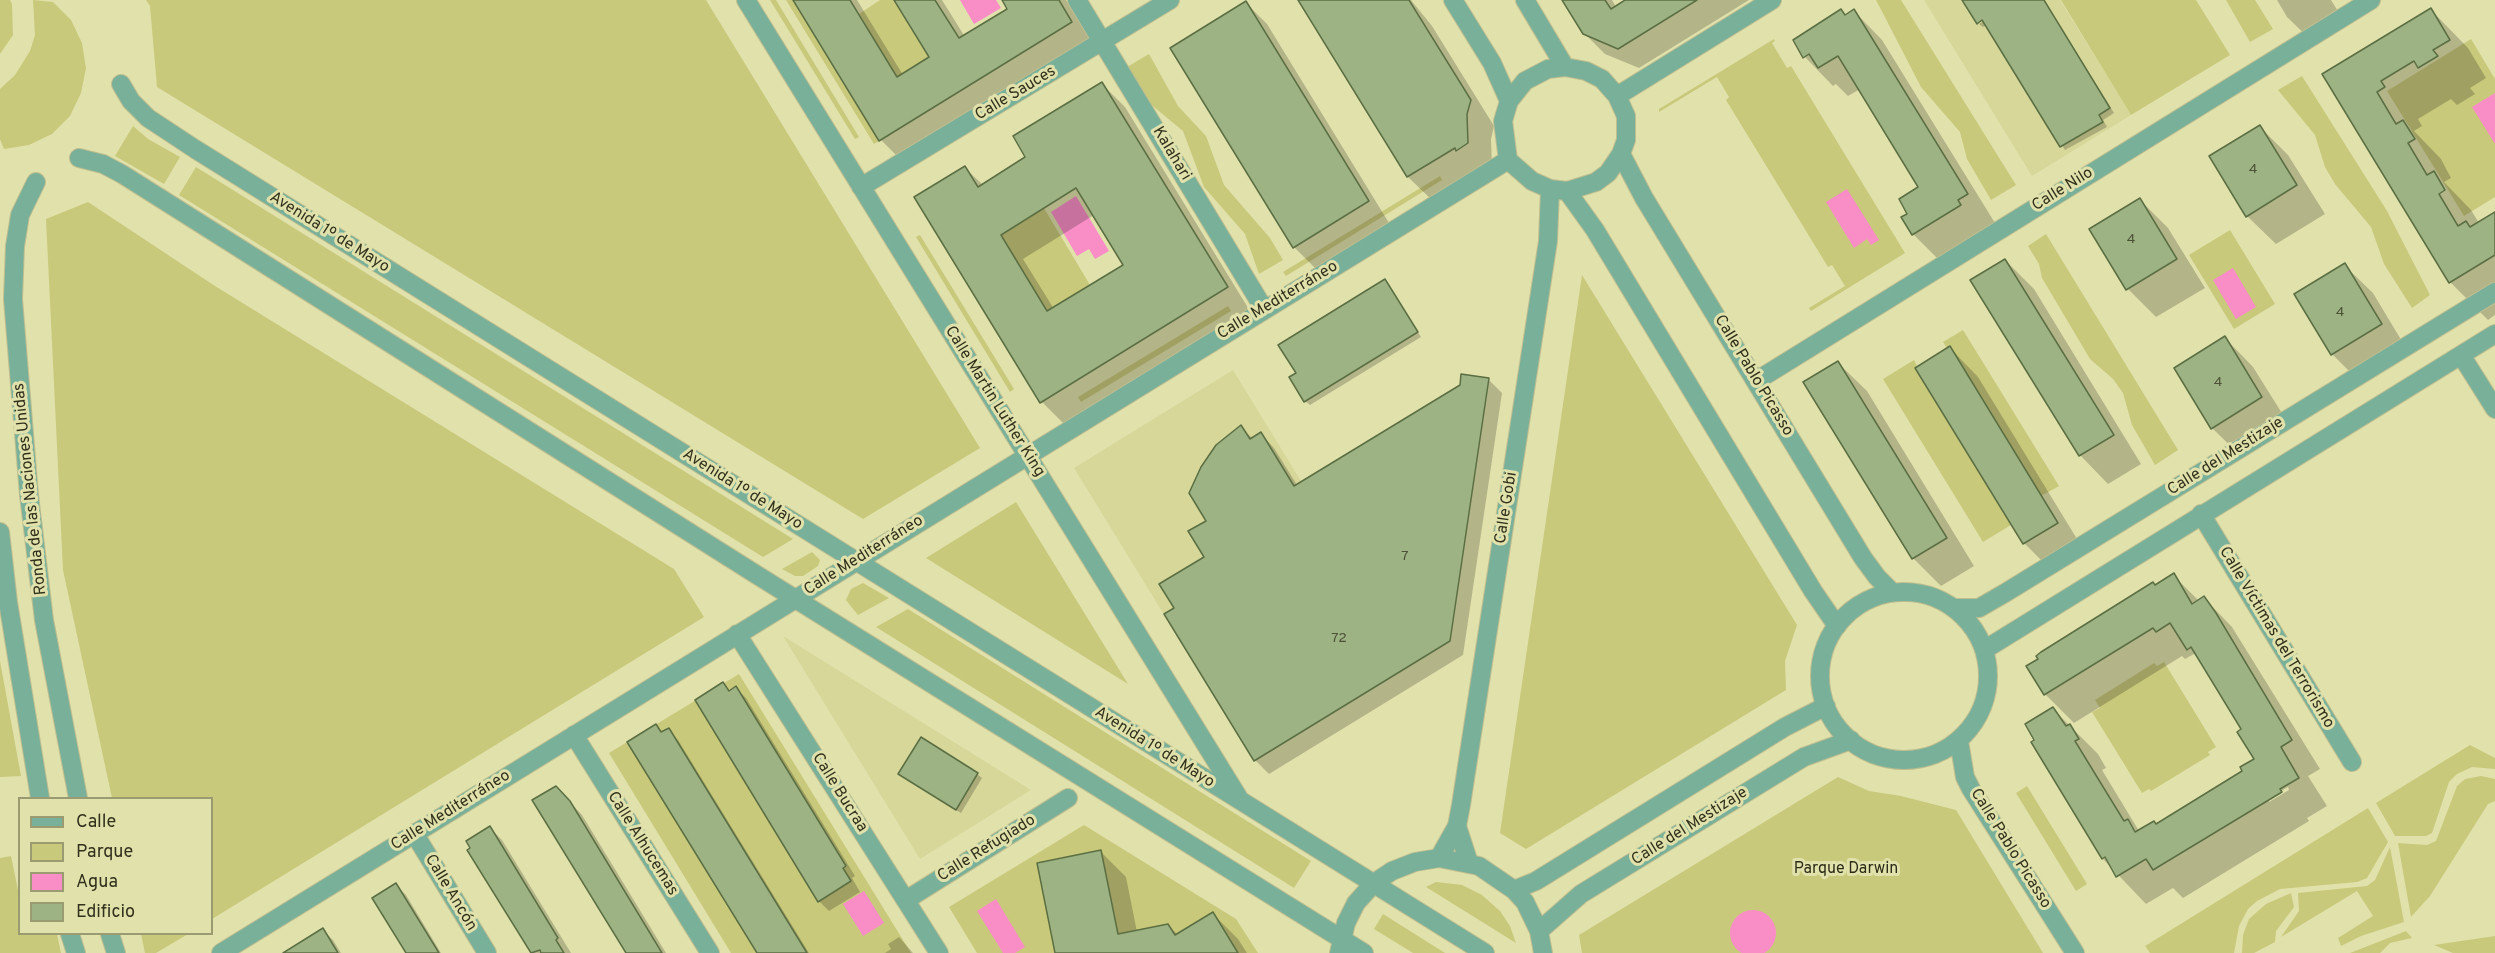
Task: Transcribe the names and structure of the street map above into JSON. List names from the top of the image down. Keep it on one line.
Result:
{"streets":{"street":["Calle Sauces","Kalahari","Calle Nilo","Avenida 1º de Mayo","Calle Mediterráneo","Calle Pablo Picasso","Calle Martin Luther King","Calle del Mestizaje","Ronda de las Naciones Unidas","Calle Gobi","Calle Víctimas del Terrorismo","Calle Bucraa","Calle Alhucemas","Calle Refugiado","Calle Ancón"]},"crossings":[["Calle Sauces","Kalahari"],["Calle Sauces","Calle Martin Luther King"],["Kalahari","Calle Mediterráneo"],["Calle Nilo","Calle Pablo Picasso"],["Avenida 1º de Mayo","Calle Mediterráneo"],["Avenida 1º de Mayo","Calle Martin Luther King"],["Calle Mediterráneo","Calle Pablo Picasso"],["Calle Mediterráneo","Calle Martin Luther King"],["Calle Mediterráneo","Calle Gobi"],["Calle Mediterráneo","Calle Bucraa"],["Calle Mediterráneo","Calle Alhucemas"],["Calle Mediterráneo","Calle Ancón"],["Calle Pablo Picasso","Calle del Mestizaje"],["Calle Pablo Picasso","Calle Gobi"],["Calle Bucraa","Calle Refugiado"]],"parks":["Parque Darwin"],"house_numbers":["4","4","4","4","7","72"],"legend":["Calle","Parque","Agua","Edificio"]}
